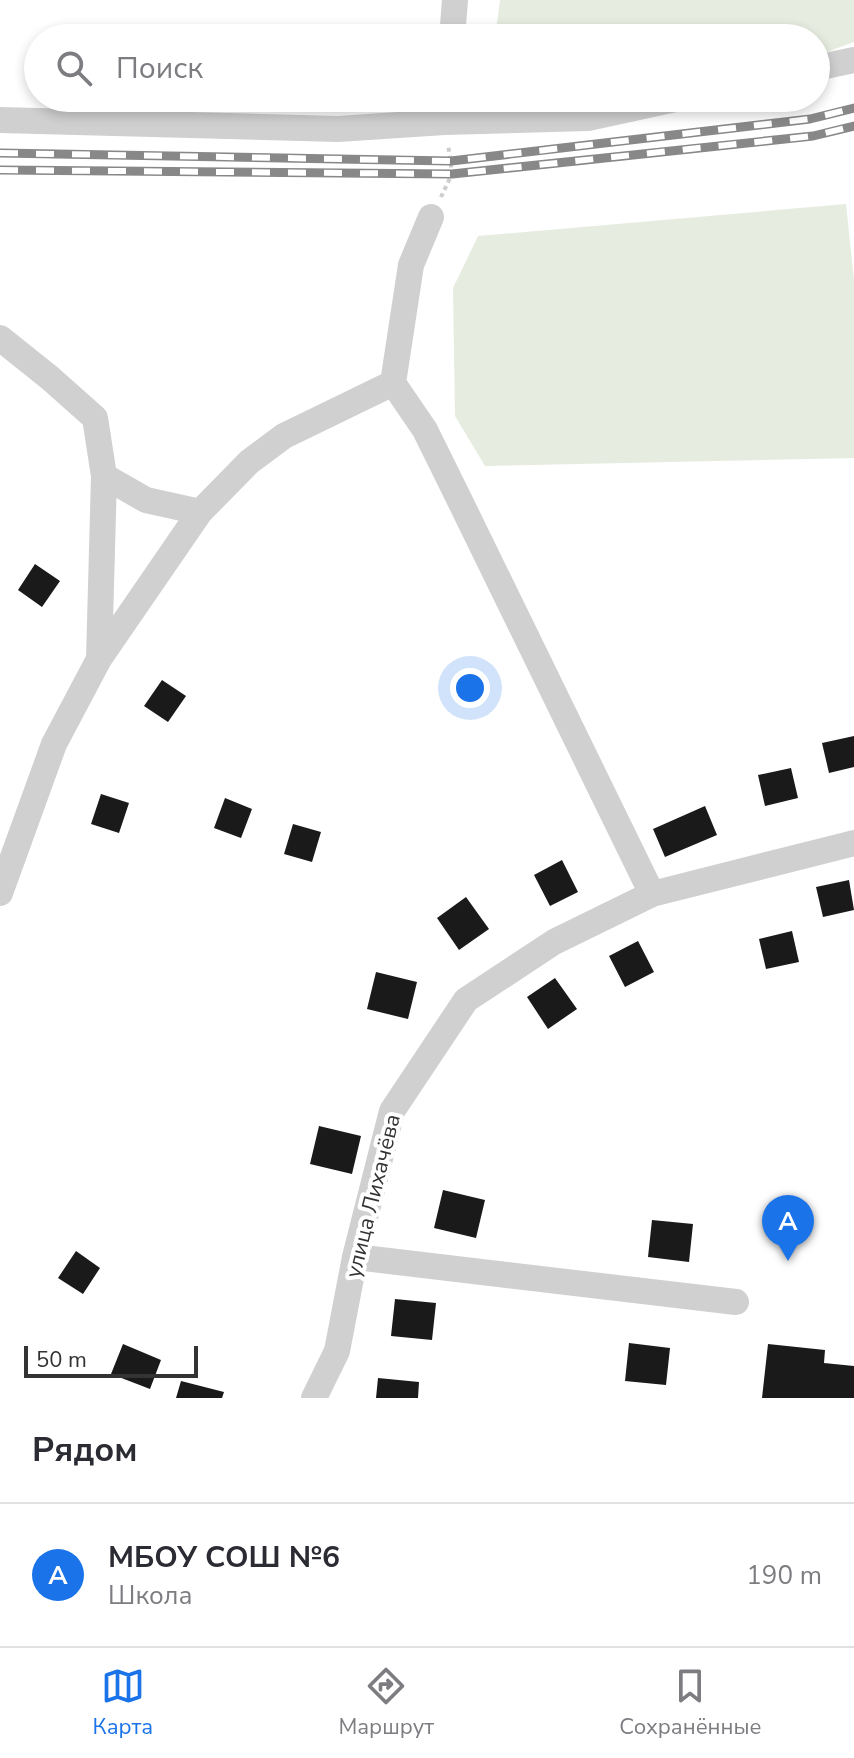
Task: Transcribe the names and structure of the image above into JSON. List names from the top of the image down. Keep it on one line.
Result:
{"streets":{"street":["улица Лихачёва"]},"scale_bar":"50 m","page":{"search":"Поиск","pins":"A","scale":"50 m","heading":"Рядом","list":[{"mark":"A","name":"МБОУ СОШ №6","note":"Школа","value":"190 m"}],"nav":["Карта","Маршрут","Сохранённые"]}}
